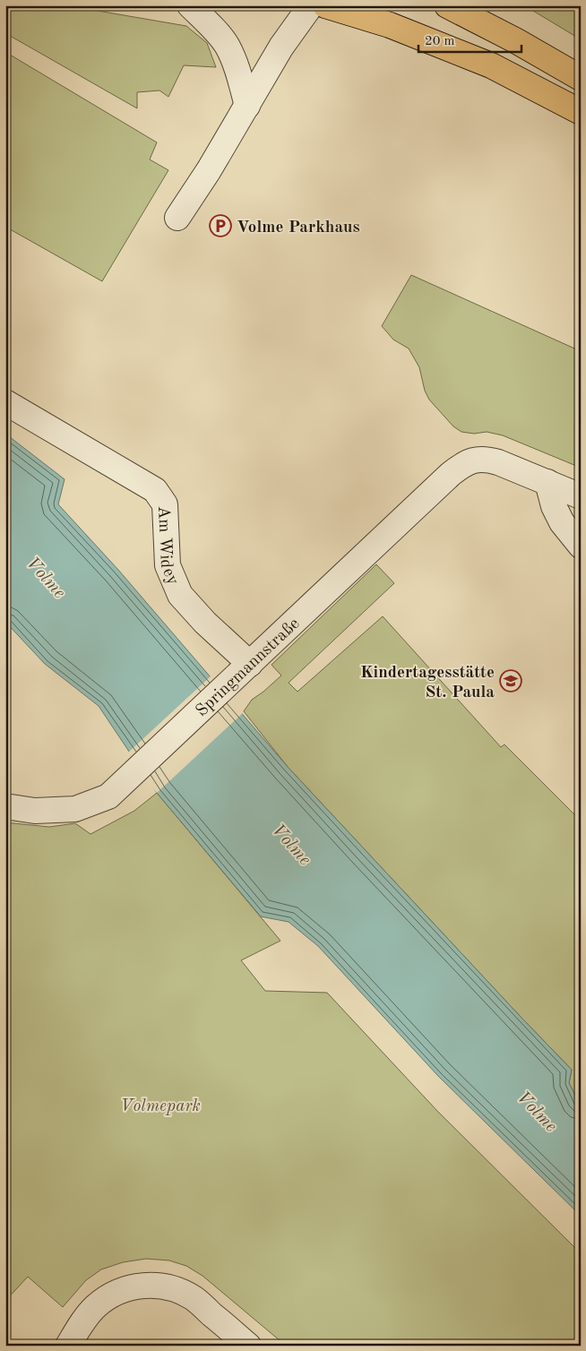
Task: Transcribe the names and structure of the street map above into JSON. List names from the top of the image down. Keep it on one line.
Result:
{"streets":{"street":["Am Widey","Springmannstraße"]},"crossings":[["Am Widey","Springmannstraße"]],"water":["Volme"],"parks":["Volmepark"],"places":{"parking":["Volme Parkhaus"],"school or university":["Kindertagesstätte St. Paula"]},"scale_bar":"20 m"}
